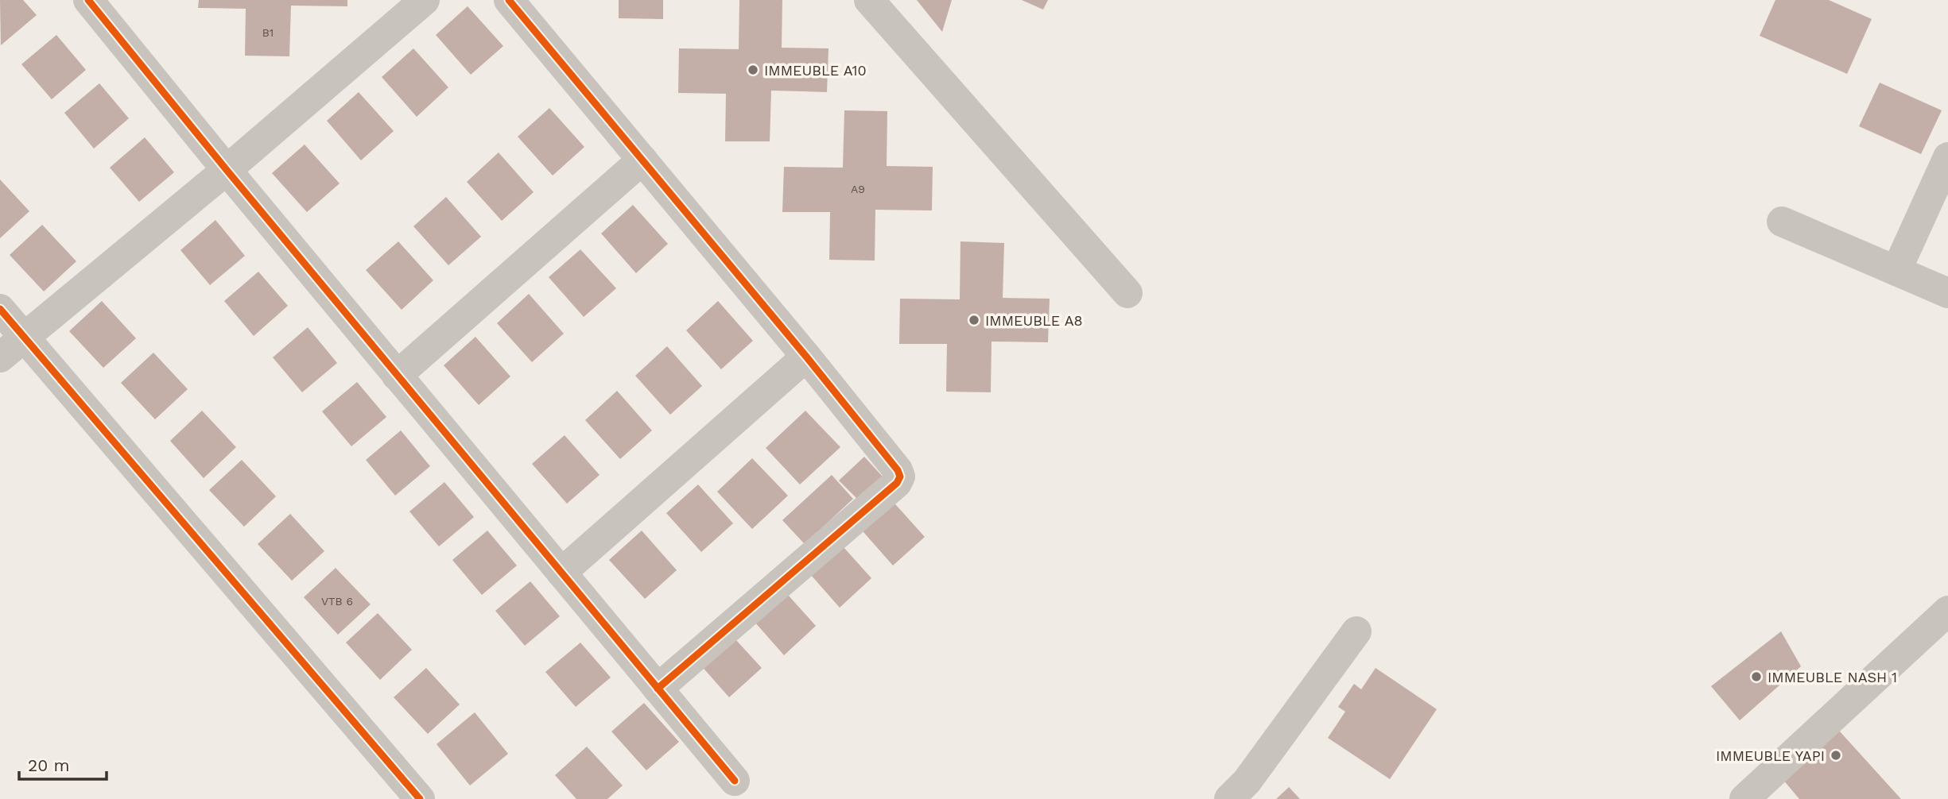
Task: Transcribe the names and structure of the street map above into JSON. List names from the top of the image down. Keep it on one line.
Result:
{"places":["IMMEUBLE A10","IMMEUBLE A8","IMMEUBLE NASH 1","IMMEUBLE YAPI"],"house_numbers":["B1","A9","VTB 6"],"scale_bar":"20 m"}
